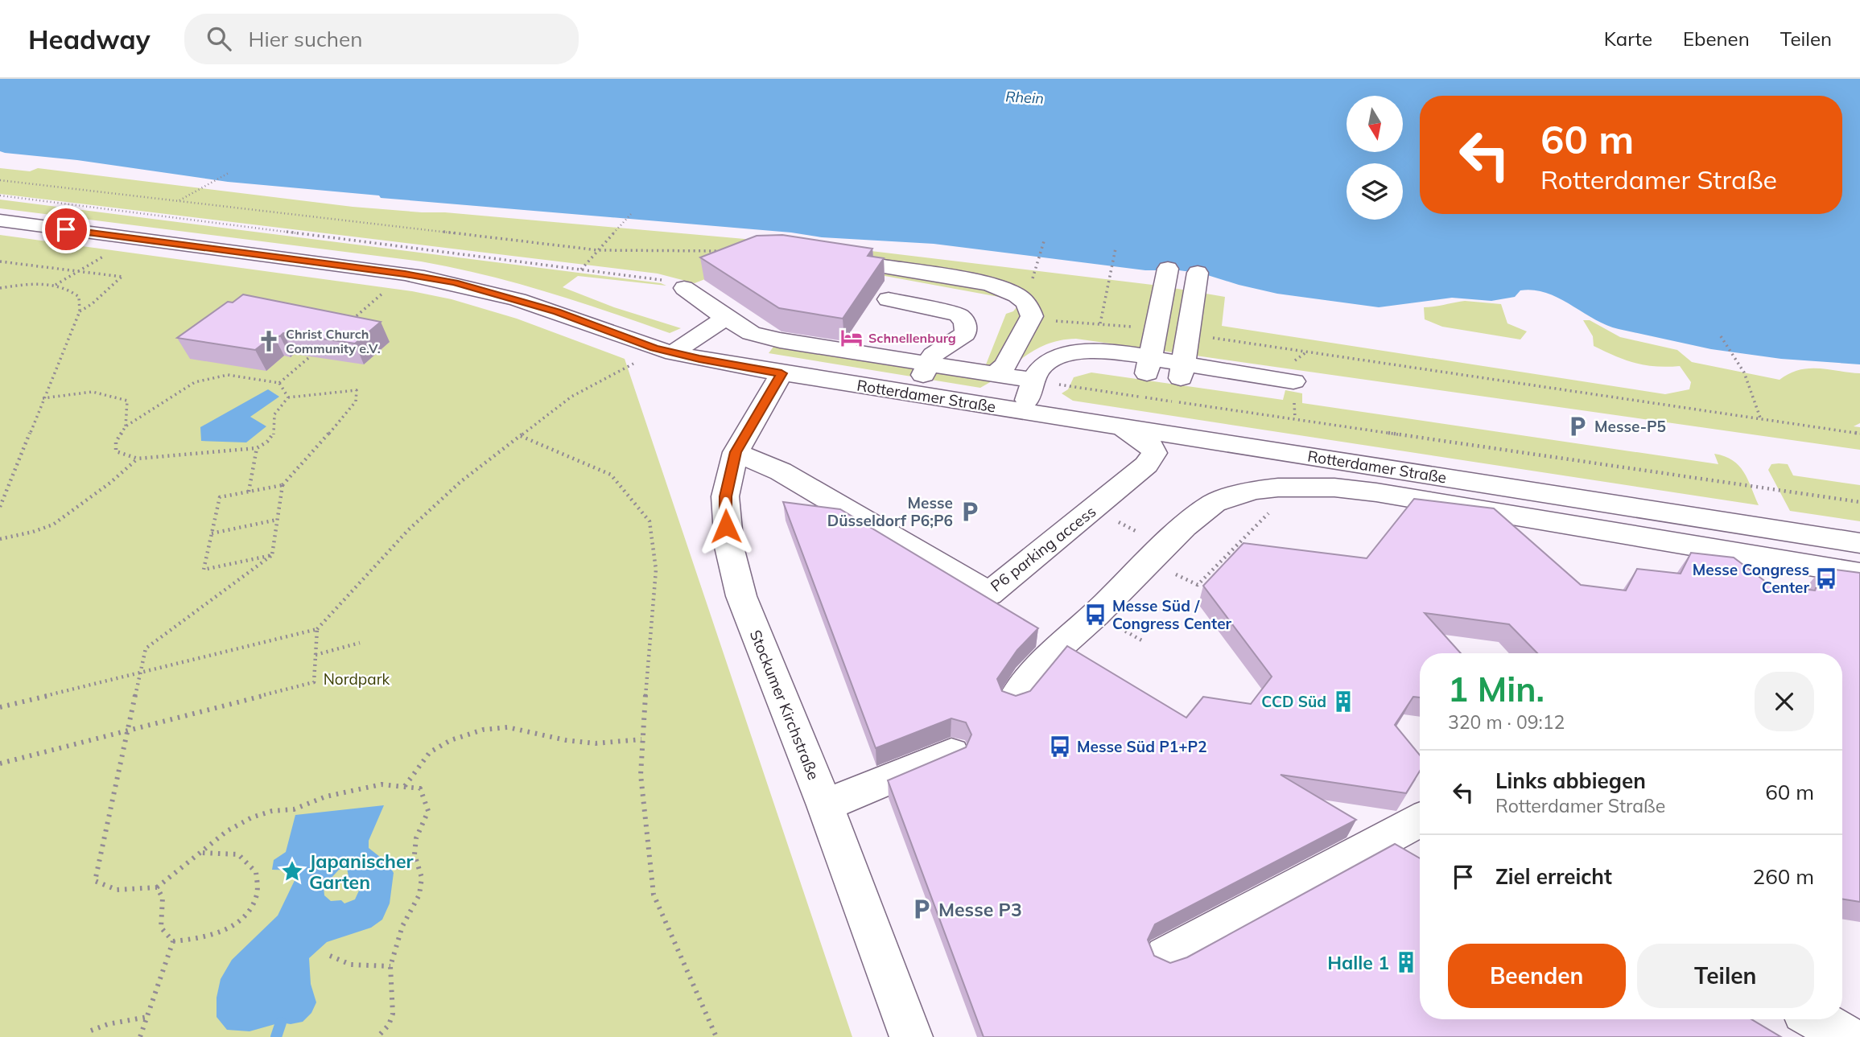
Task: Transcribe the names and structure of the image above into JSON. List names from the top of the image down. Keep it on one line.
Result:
{"streets":{"street":["Rotterdamer Straße","P6 parking access","Stockumer Kirchstraße"]},"crossings":[["Rotterdamer Straße","P6 parking access"],["Rotterdamer Straße","Stockumer Kirchstraße"],["P6 parking access","Stockumer Kirchstraße"]],"water":["Rhein"],"parks":["Nordpark"],"places":{"hotel":["Schnellenburg"],"church":["Christ Church Community e.V."],"parking":["Messe-P5","Messe Düsseldorf P6;P6","Messe P3"],"bus stop":["Messe Congress Center","Messe Süd / Congress Center","Messe Süd P1+P2"],"building":["CCD Süd","Halle 1"],"place":["Japanischer Garten"]},"north":"bottom","page":{"header":"Headway","search":"Hier suchen","nav":["Karte","Ebenen","Teilen"],"turn":["60 m","Rotterdamer Straße"],"heading":["1 Min.","320 m · 09:12"],"list":[{"name":"Links abbiegen","note":"Rotterdamer Straße","value":"60 m"},{"name":"Ziel erreicht","value":"260 m"}],"buttons":["Beenden","Teilen"]}}
